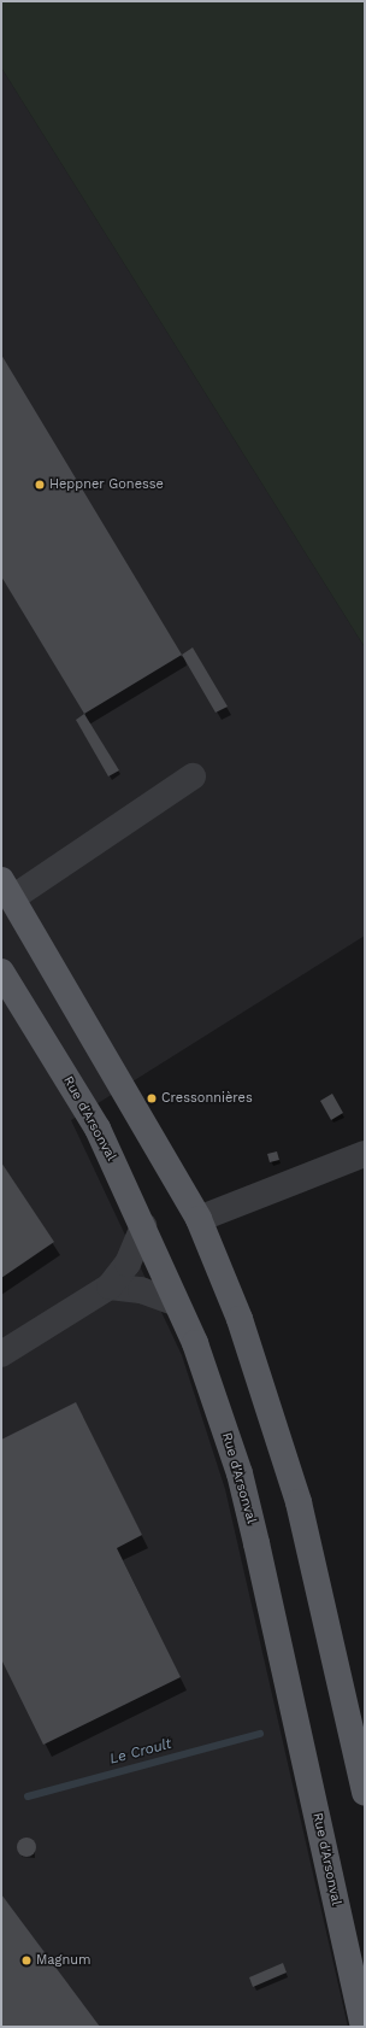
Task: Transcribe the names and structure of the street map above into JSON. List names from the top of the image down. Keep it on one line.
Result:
{"streets":{"main road":["Rue d'Arsonval"]},"water":["Le Croult"],"places":["Heppner Gonesse","Cressonnières","Magnum"]}
